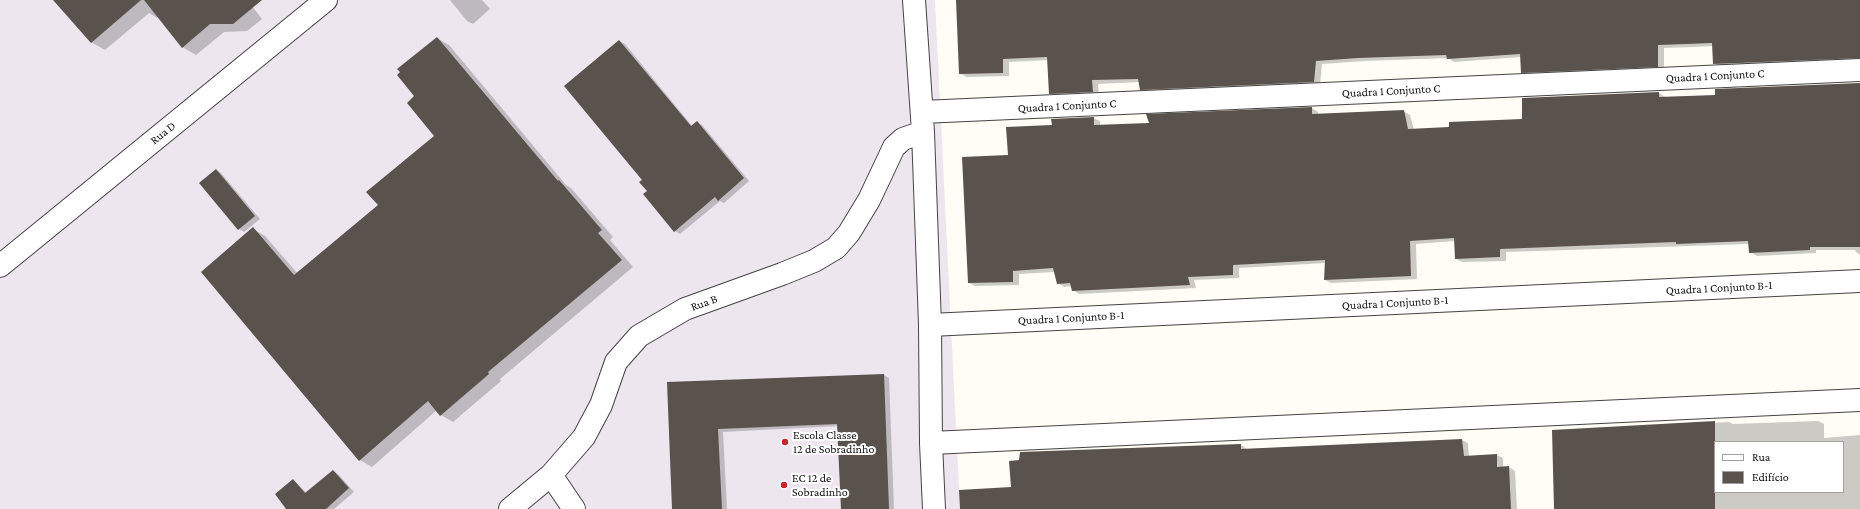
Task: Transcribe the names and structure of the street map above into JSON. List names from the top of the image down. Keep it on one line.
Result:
{"streets":{"street":["Quadra 1 Conjunto C","Rua D","Quadra 1 Conjunto B-1","Rua B"]},"crossings":[["Quadra 1 Conjunto C","Rua B"]],"places":["Escola Classe 12 de Sobradinho","EC 12 de Sobradinho"],"legend":["Rua","Edifício"]}
